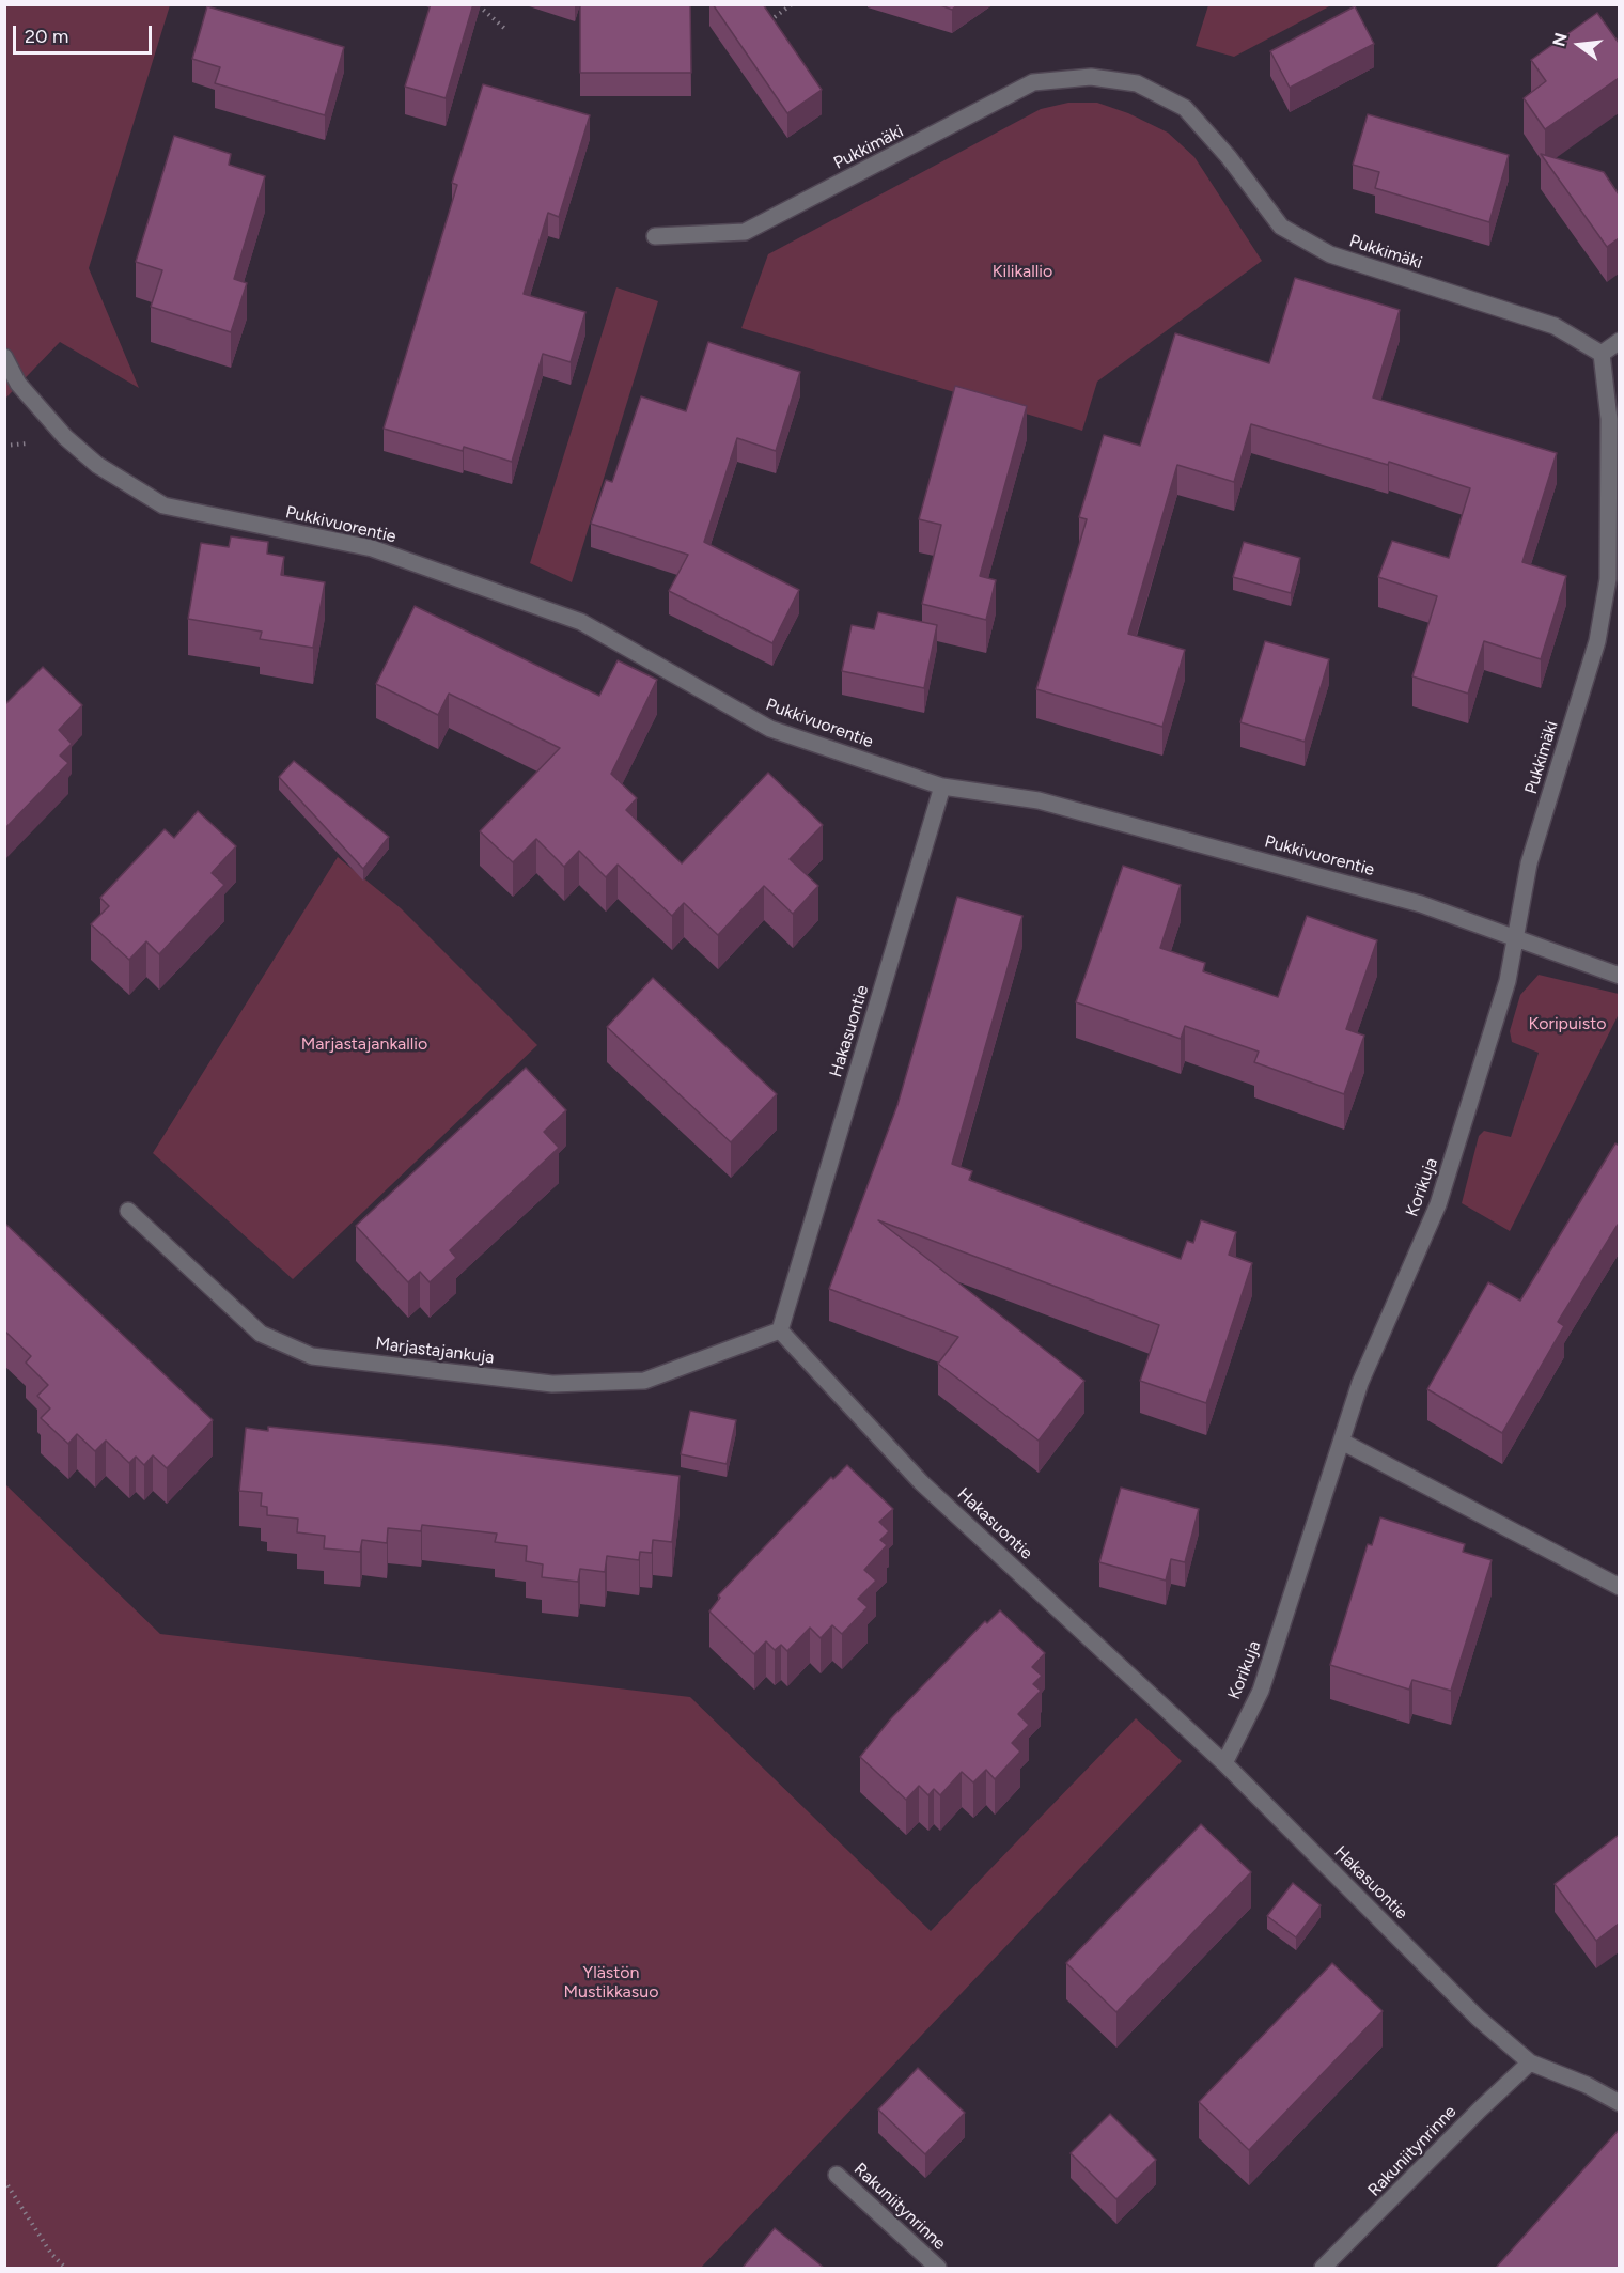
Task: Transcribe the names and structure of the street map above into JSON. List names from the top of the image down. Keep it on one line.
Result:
{"streets":{"street":["Pukkimäki","Pukkivuorentie","Hakasuontie","Korikuja","Marjastajankuja","Rakuniitynrinne"]},"crossings":[["Pukkimäki","Pukkivuorentie"],["Pukkimäki","Korikuja"],["Pukkivuorentie","Hakasuontie"],["Pukkivuorentie","Korikuja"],["Hakasuontie","Korikuja"],["Hakasuontie","Marjastajankuja"],["Hakasuontie","Rakuniitynrinne"]],"parks":["Kilikallio","Koripuisto","Marjastajankallio","Ylästön Mustikkasuo"],"scale_bar":"20 m","north":"left"}
